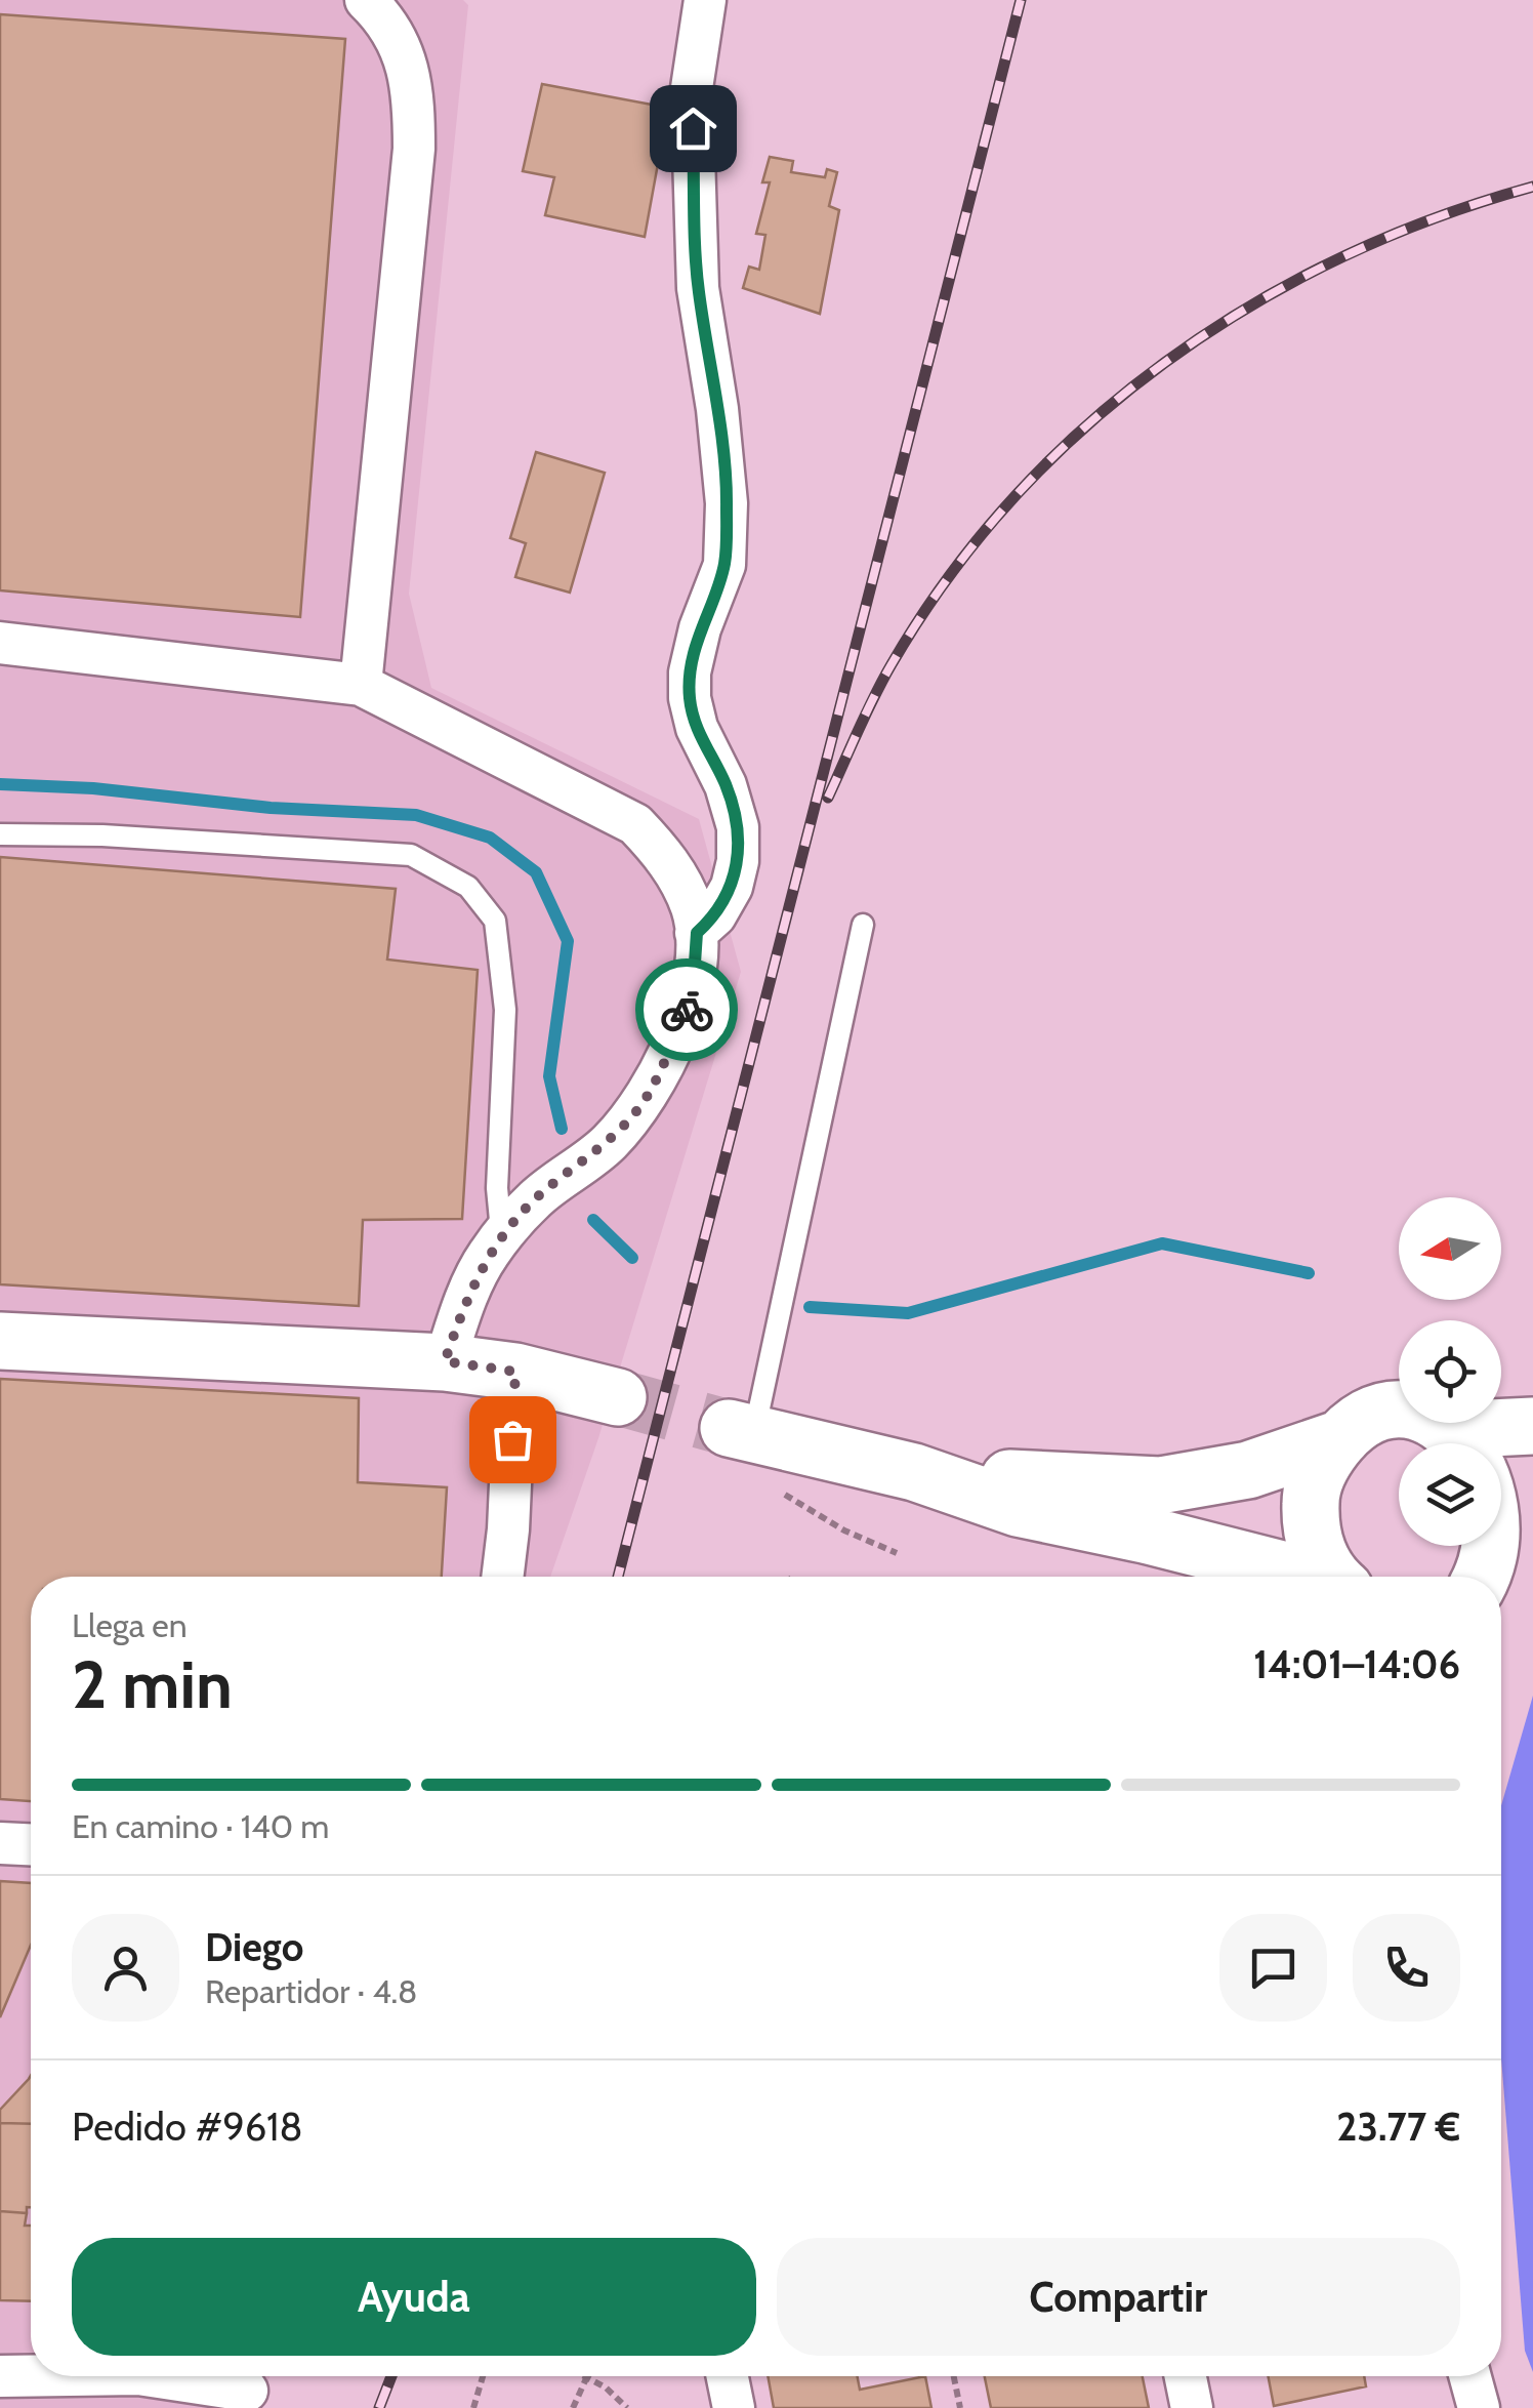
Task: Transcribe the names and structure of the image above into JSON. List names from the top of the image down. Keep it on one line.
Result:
{"north":"left","page":{"heading":["2 min","Llega en","14:01–14:06"],"panel":["Diego","Repartidor · 4.8","Pedido #9618","23.77 €"],"bar":"En camino · 140 m","buttons":["Ayuda","Compartir"]}}
